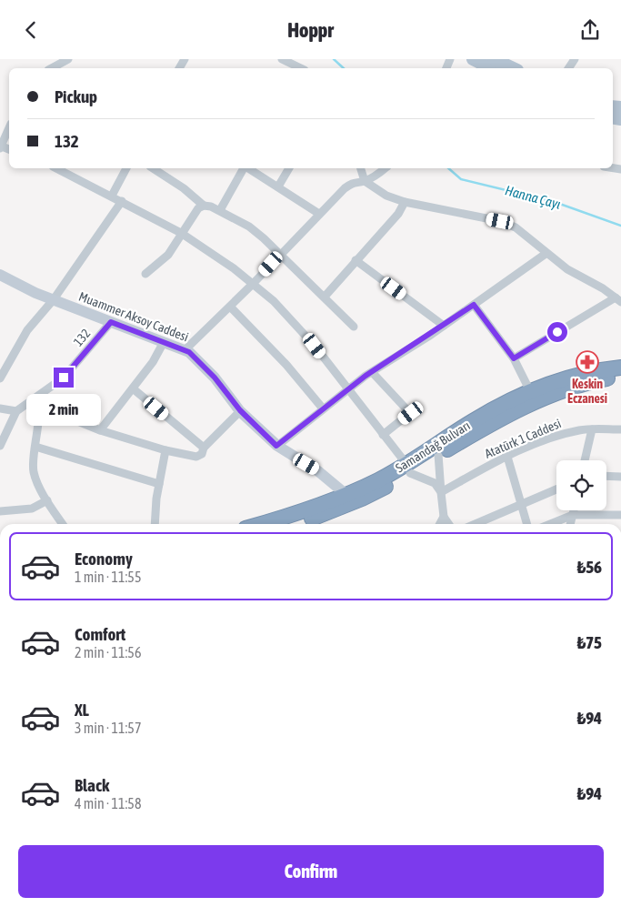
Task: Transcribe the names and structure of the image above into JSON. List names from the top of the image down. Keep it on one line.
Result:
{"streets":{"highway":["Samandağ Bulvarı"],"street":["Muammer Aksoy Caddesi","132","Atatürk 1 Caddesi"]},"crossings":[["Muammer Aksoy Caddesi","132"],["Muammer Aksoy Caddesi","Samandağ Bulvarı"]],"water":["Hanna Çayı"],"places":{"pharmacy":["Keskin Eczanesi"]},"page":{"header":"Hoppr","banner":["Pickup","132"],"bubble":"2 min","list":[{"name":"Economy","note":"1 min · 11:55","value":"₺56"},{"name":"Comfort","note":"2 min · 11:56","value":"₺75"},{"name":"XL","note":"3 min · 11:57","value":"₺94"},{"name":"Black","note":"4 min · 11:58","value":"₺94"}],"buttons":"Confirm"}}
